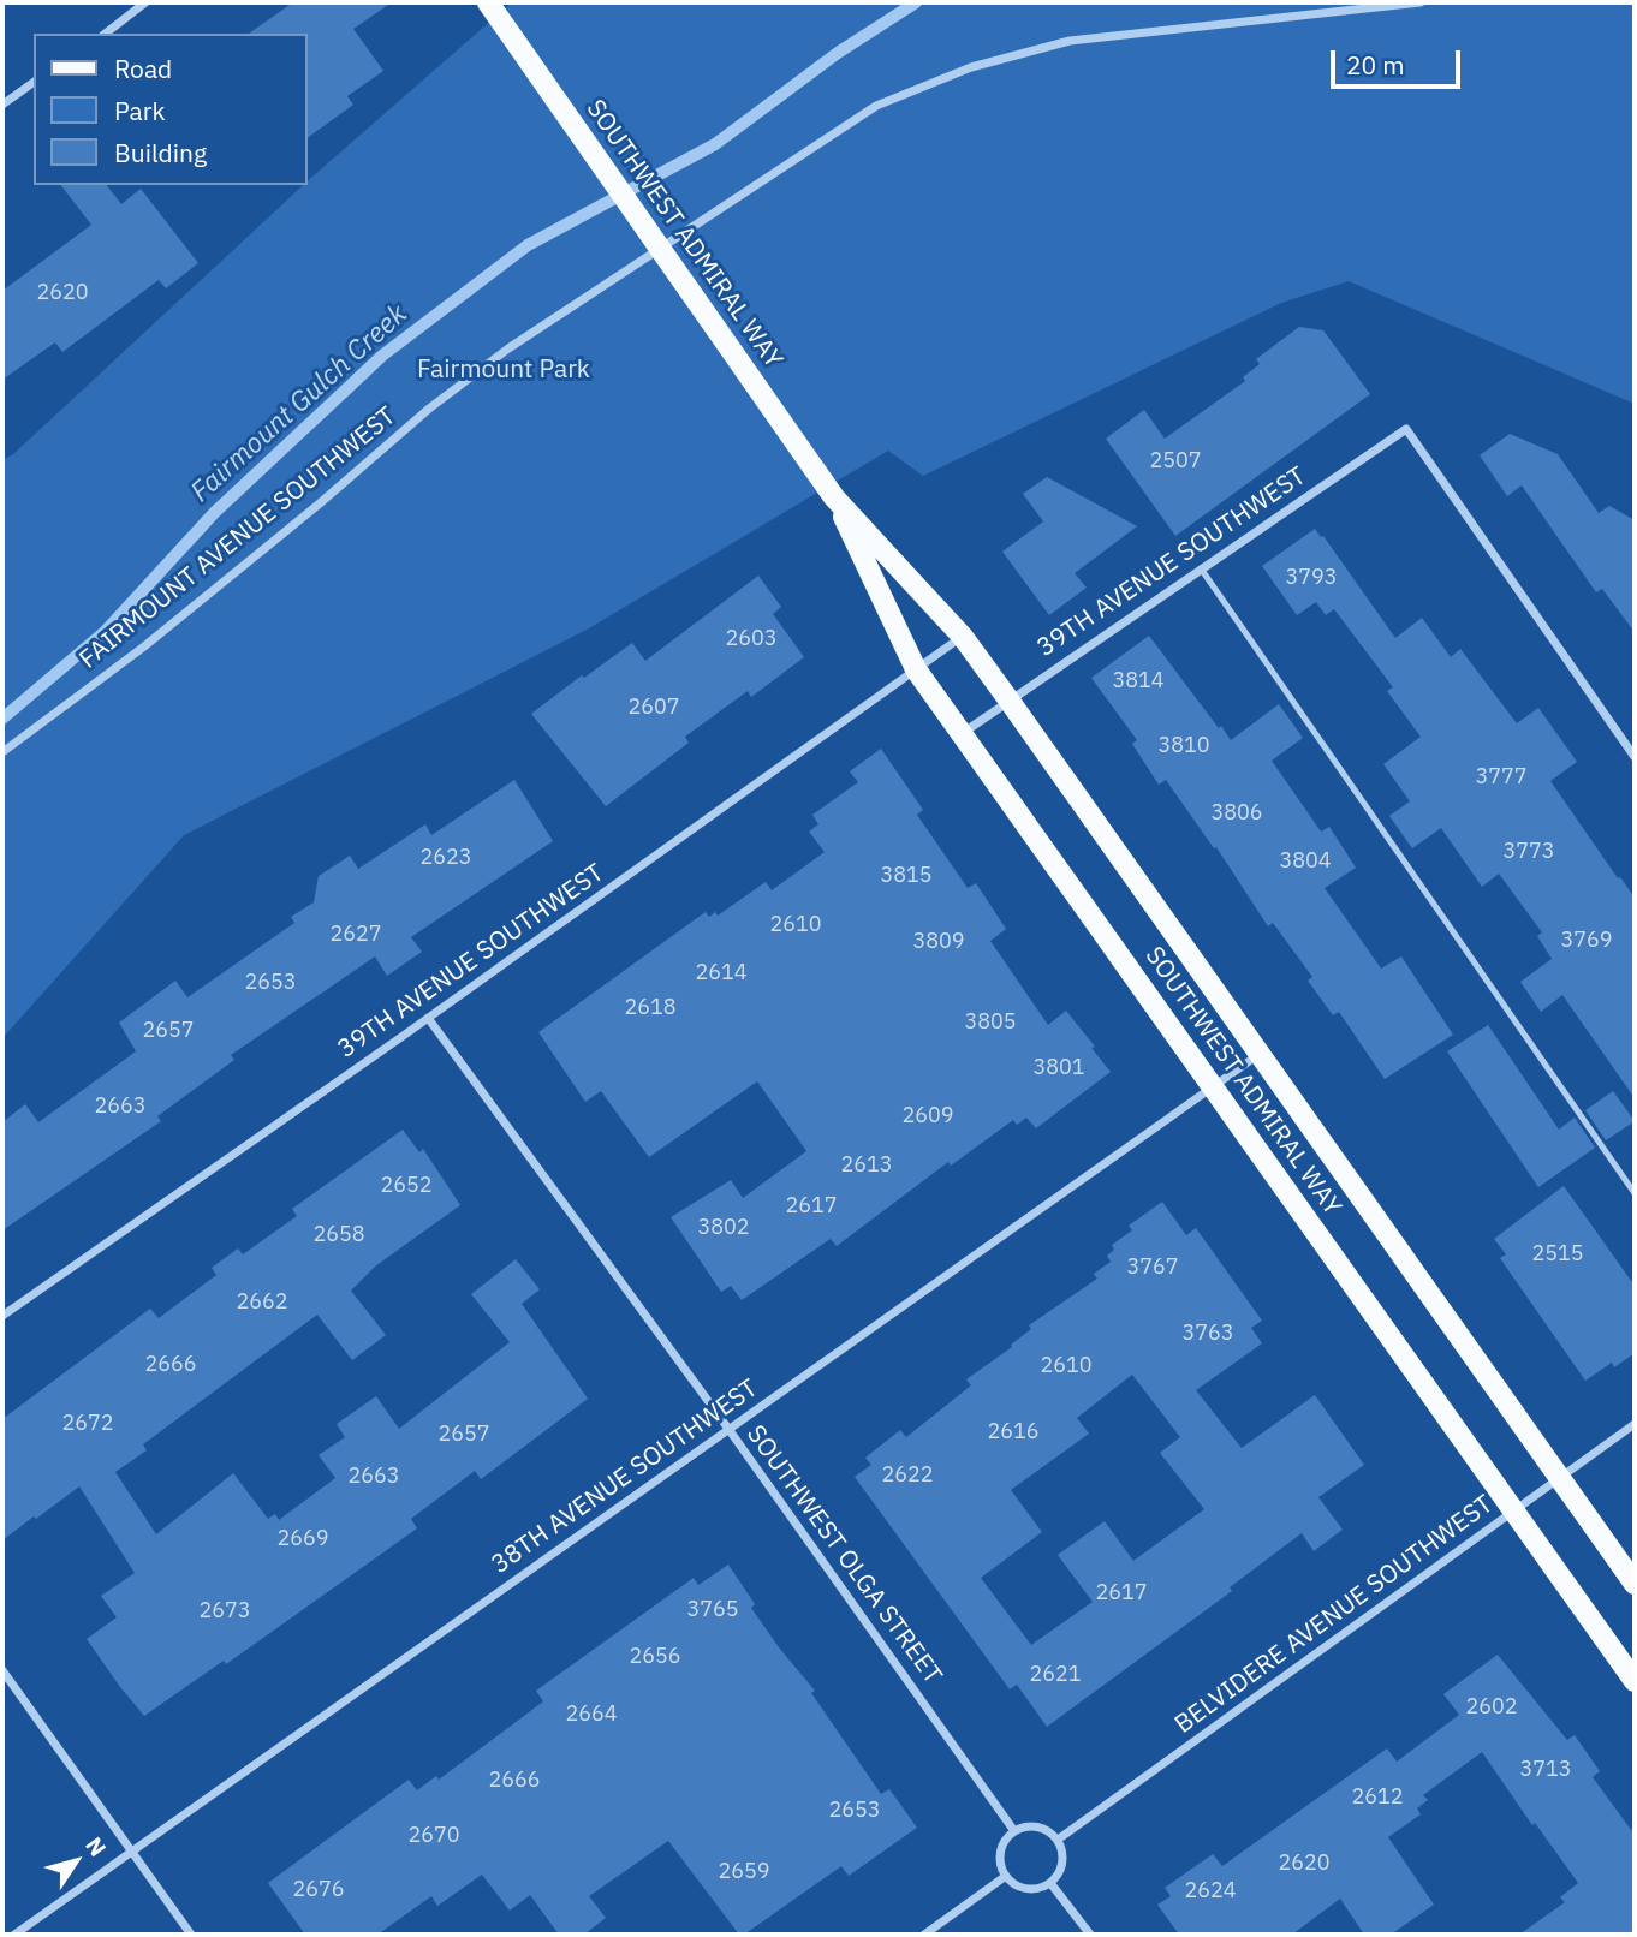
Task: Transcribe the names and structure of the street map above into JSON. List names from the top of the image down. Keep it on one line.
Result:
{"streets":{"main road":["SOUTHWEST ADMIRAL WAY"],"street":["FAIRMOUNT AVENUE SOUTHWEST","39TH AVENUE SOUTHWEST","38TH AVENUE SOUTHWEST","SOUTHWEST OLGA STREET","BELVIDERE AVENUE SOUTHWEST"]},"crossings":[["SOUTHWEST ADMIRAL WAY","39TH AVENUE SOUTHWEST"],["SOUTHWEST ADMIRAL WAY","38TH AVENUE SOUTHWEST"],["SOUTHWEST ADMIRAL WAY","BELVIDERE AVENUE SOUTHWEST"],["39TH AVENUE SOUTHWEST","SOUTHWEST OLGA STREET"],["38TH AVENUE SOUTHWEST","SOUTHWEST OLGA STREET"],["SOUTHWEST OLGA STREET","BELVIDERE AVENUE SOUTHWEST"]],"water":["Fairmount Gulch Creek"],"parks":["Fairmount Park"],"house_numbers":["2620","2507","3793","2603","3814","2607","3810","3777","3806","3773","2623","3804","3815","2610","2627","3769","3809","2614","2653","2618","3805","2657","3801","2663","2609","2613","2652","2617","3802","2658","2515","3767","2662","3763","2666","2610","2672","2616","2657","2622","2663","2669","2617","3765","2673","2656","2621","2602","2664","3713","2666","2612","2653","2670","2620","2659","2676","2624"],"legend":["Road","Park","Building"],"scale_bar":"20 m","north":"top right"}
